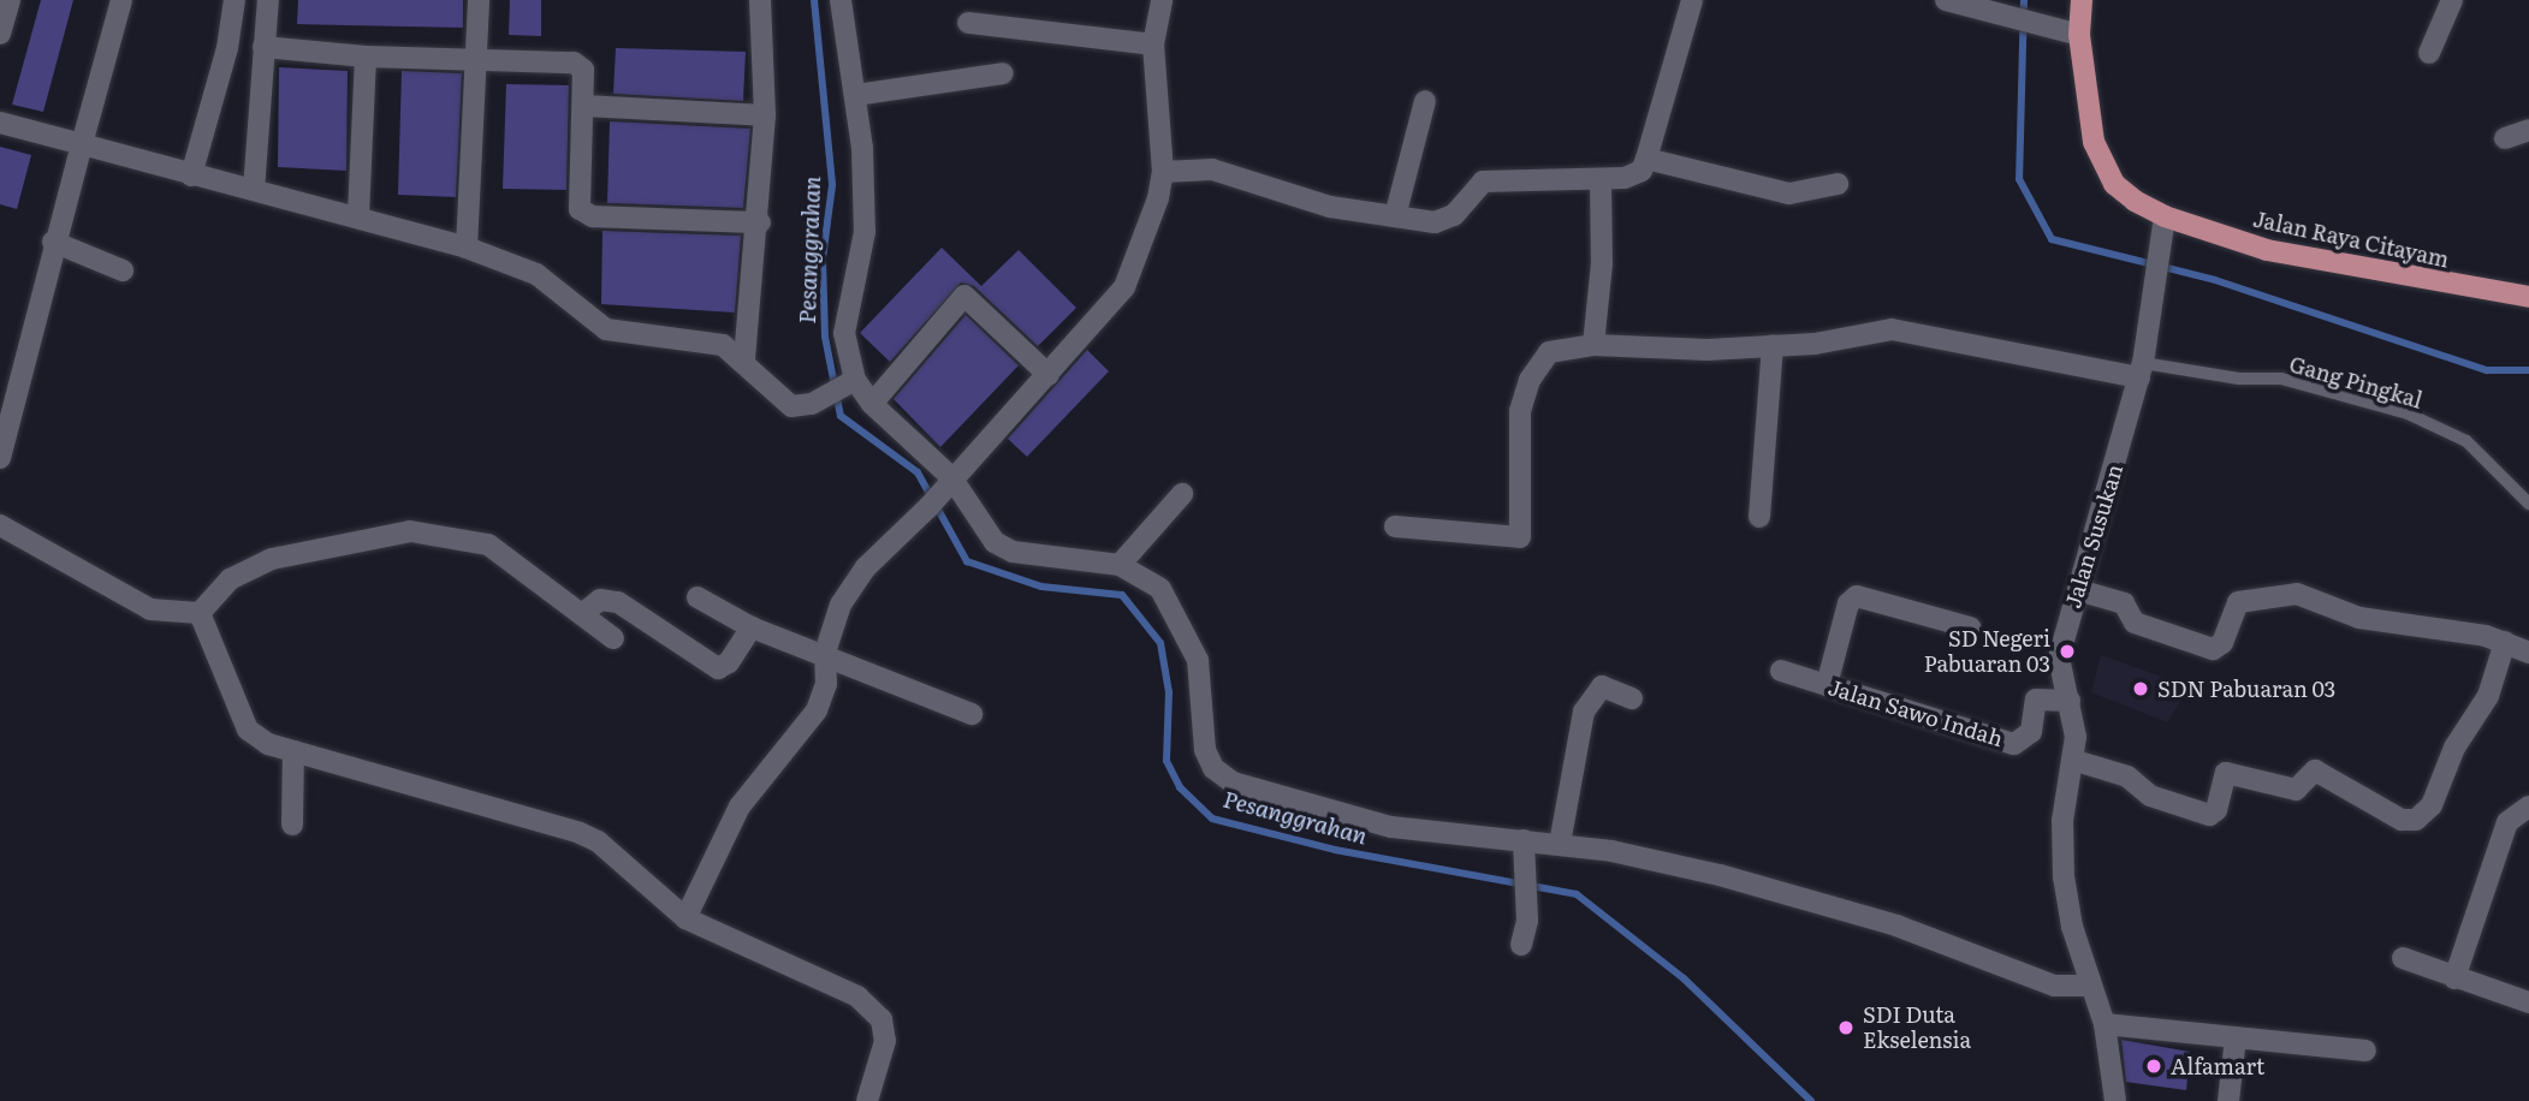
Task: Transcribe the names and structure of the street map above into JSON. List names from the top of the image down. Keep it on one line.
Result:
{"streets":{"main road":["Jalan Raya Citayam"],"street":["Jalan Susukan","Jalan Sawo Indah"],"lane":["Gang Pingkal"]},"crossings":[["Jalan Raya Citayam","Jalan Susukan"],["Gang Pingkal","Jalan Susukan"],["Jalan Susukan","Jalan Sawo Indah"]],"water":["Pesanggrahan"],"places":["SD Negeri Pabuaran 03","SDN Pabuaran 03","SDI Duta Ekselensia","Alfamart"]}
